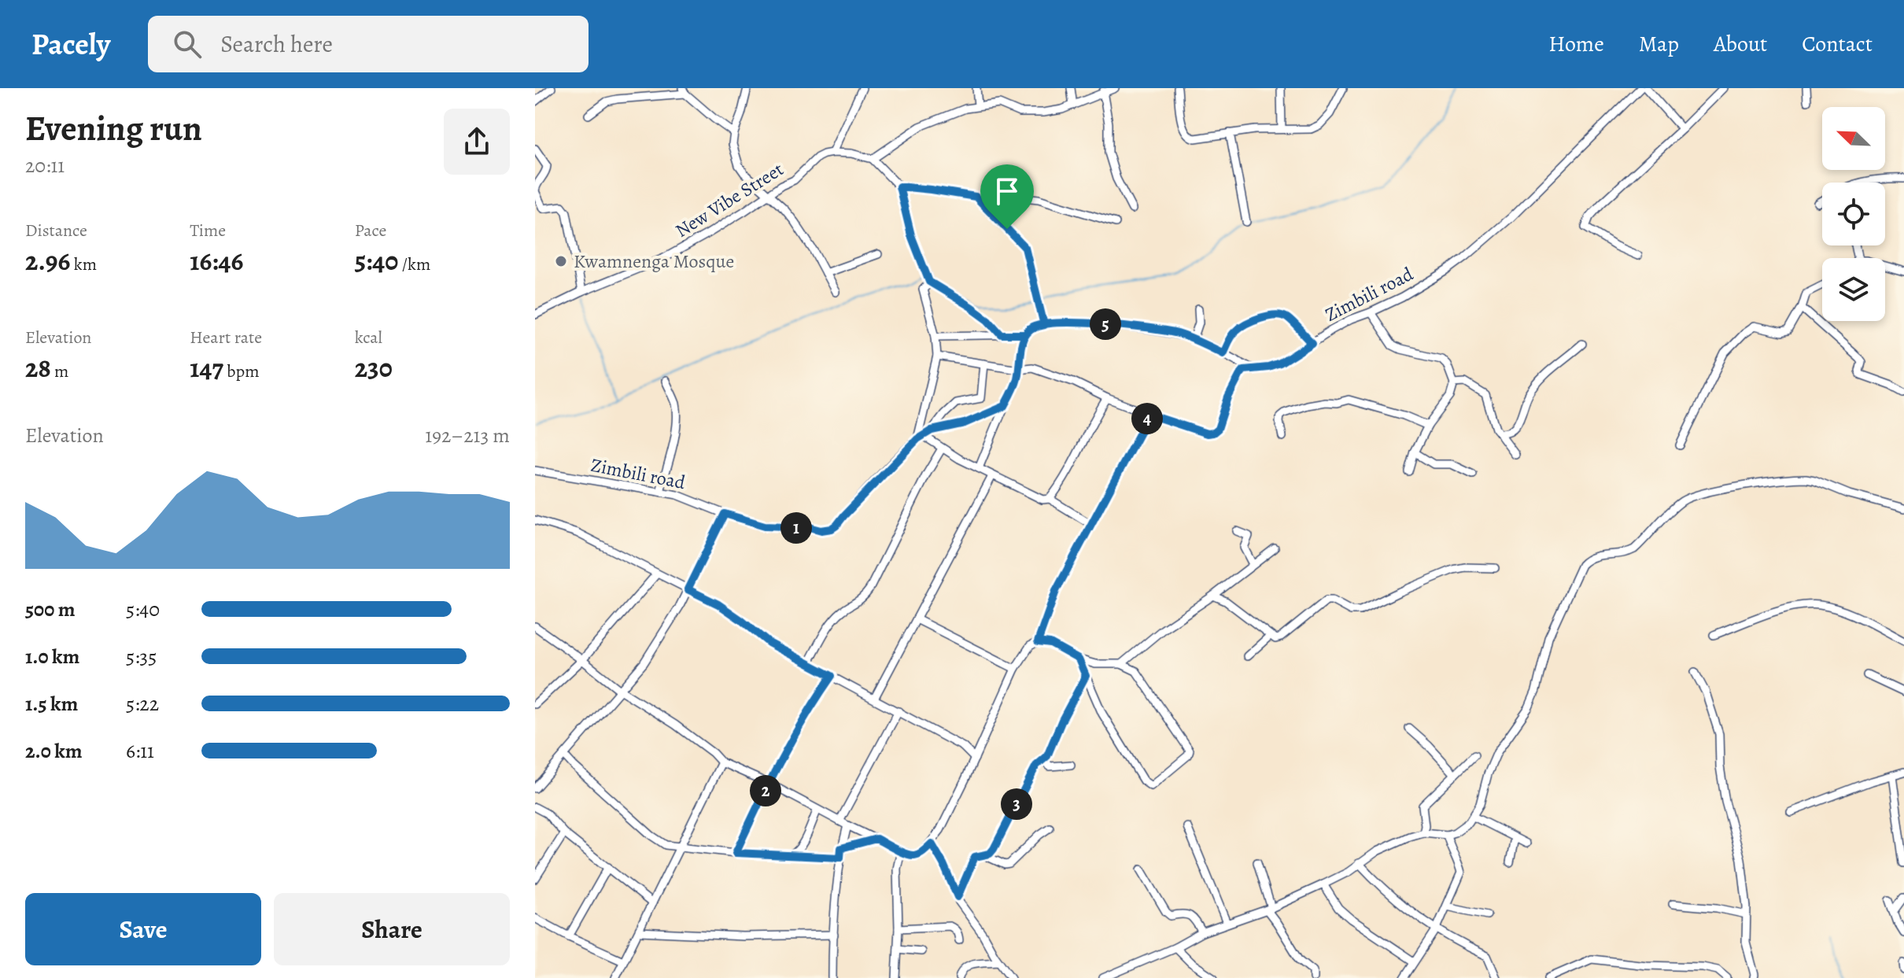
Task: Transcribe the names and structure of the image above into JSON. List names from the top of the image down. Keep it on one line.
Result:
{"streets":{"street":["New Vibe Street","Zimbili road"]},"places":["Kwamnenga Mosque"],"north":"top left","page":{"header":"Pacely","search":"Search here","nav":["Home","Map","About","Contact"],"heading":["Evening run","20:11"],"stats":[["Distance","2.96 km"],["Time","16:46"],["Pace","5:40 /km"],["Elevation","28 m"],["Heart rate","147 bpm"],["kcal","230"]],"pins":["5","4","1","2","3"],"chart":["Elevation","192–213 m"],"list":[{"name":"500 m","note":"5:40"},{"name":"1.0 km","note":"5:35"},{"name":"1.5 km","note":"5:22"},{"name":"2.0 km","note":"6:11"}],"buttons":["Save","Share"]}}
